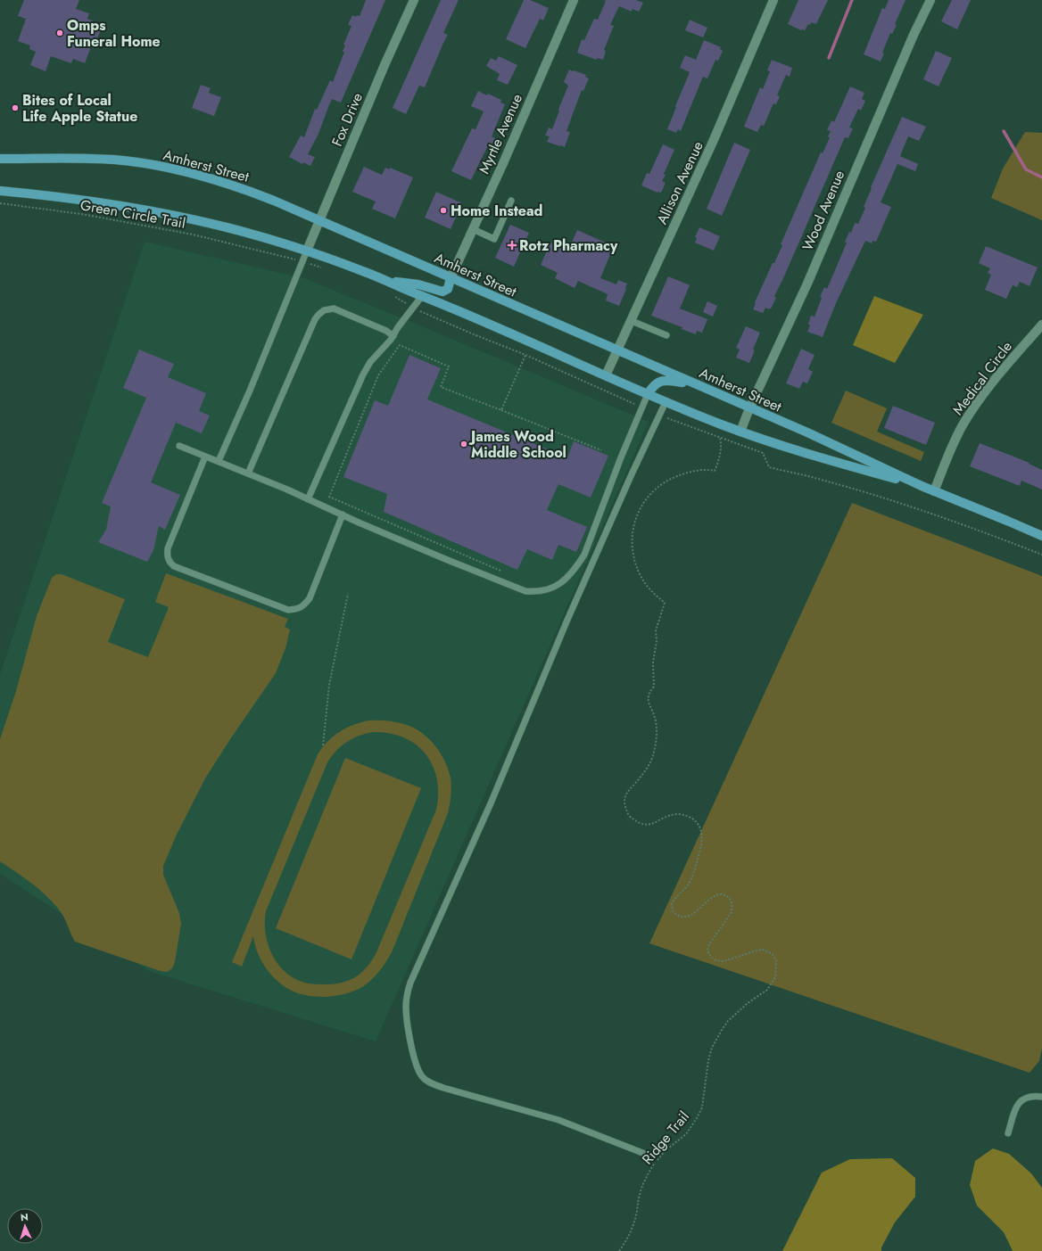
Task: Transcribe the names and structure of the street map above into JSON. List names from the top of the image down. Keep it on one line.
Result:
{"streets":{"main road":["Amherst Street"],"street":["Fox Drive","Myrtle Avenue","Allison Avenue","Wood Avenue","Medical Circle"],"path":["Green Circle Trail","Ridge Trail"]},"crossings":[["Fox Drive","Amherst Street"],["Myrtle Avenue","Amherst Street"],["Amherst Street","Allison Avenue"],["Amherst Street","Wood Avenue"],["Amherst Street","Medical Circle"]],"places":{"other":["Omps Funeral Home","Bites of Local Life Apple Statue","Home Instead","James Wood Middle School"],"health":["Rotz Pharmacy"]},"north":"top"}
